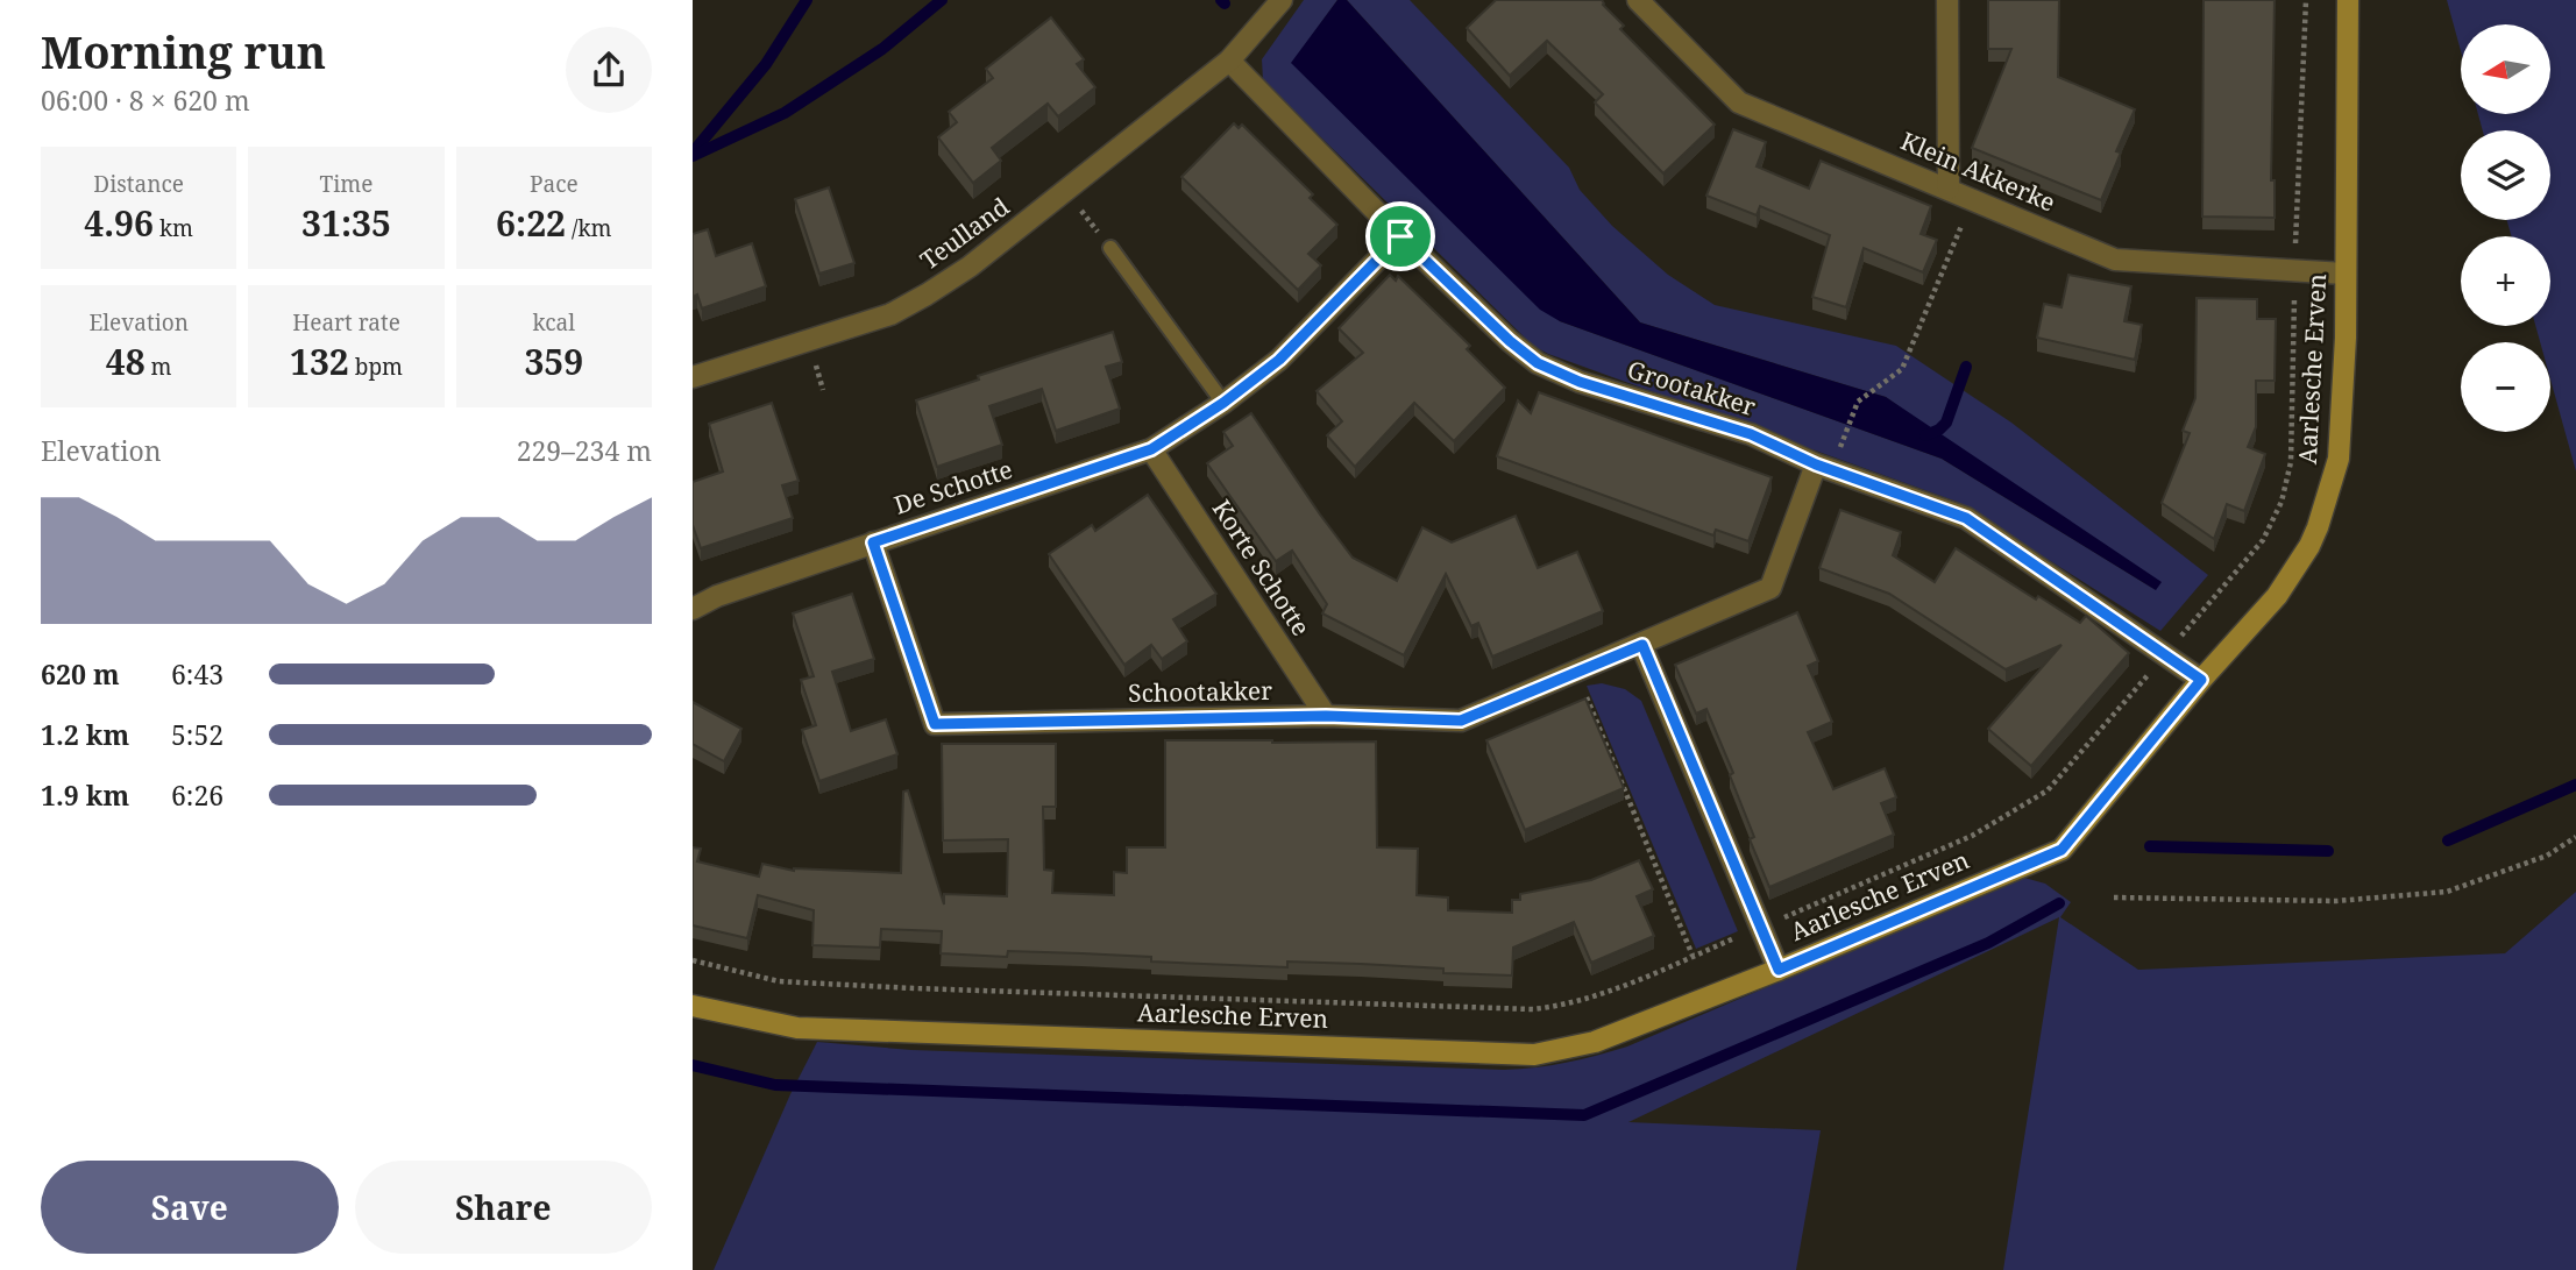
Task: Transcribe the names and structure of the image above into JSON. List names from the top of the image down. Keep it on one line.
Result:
{"streets":{"street":["Klein Akkerke","Teulland","Aarlesche Erven","Grootakker","De Schotte","Korte Schotte","Schootakker"]},"crossings":[["Klein Akkerke","Aarlesche Erven"],["Teulland","Grootakker"],["Aarlesche Erven","Grootakker"],["Grootakker","De Schotte"],["Grootakker","Schootakker"],["De Schotte","Korte Schotte"],["De Schotte","Schootakker"],["Korte Schotte","Schootakker"]],"north":"left","page":{"heading":["Morning run","06:00 · 8 × 620 m"],"map_buttons":["+","−"],"stats":[["Distance","4.96 km"],["Time","31:35"],["Pace","6:22 /km"],["Elevation","48 m"],["Heart rate","132 bpm"],["kcal","359"]],"chart":["Elevation","229–234 m"],"list":[{"name":"620 m","note":"6:43"},{"name":"1.2 km","note":"5:52"},{"name":"1.9 km","note":"6:26"}],"buttons":["Save","Share"]}}
